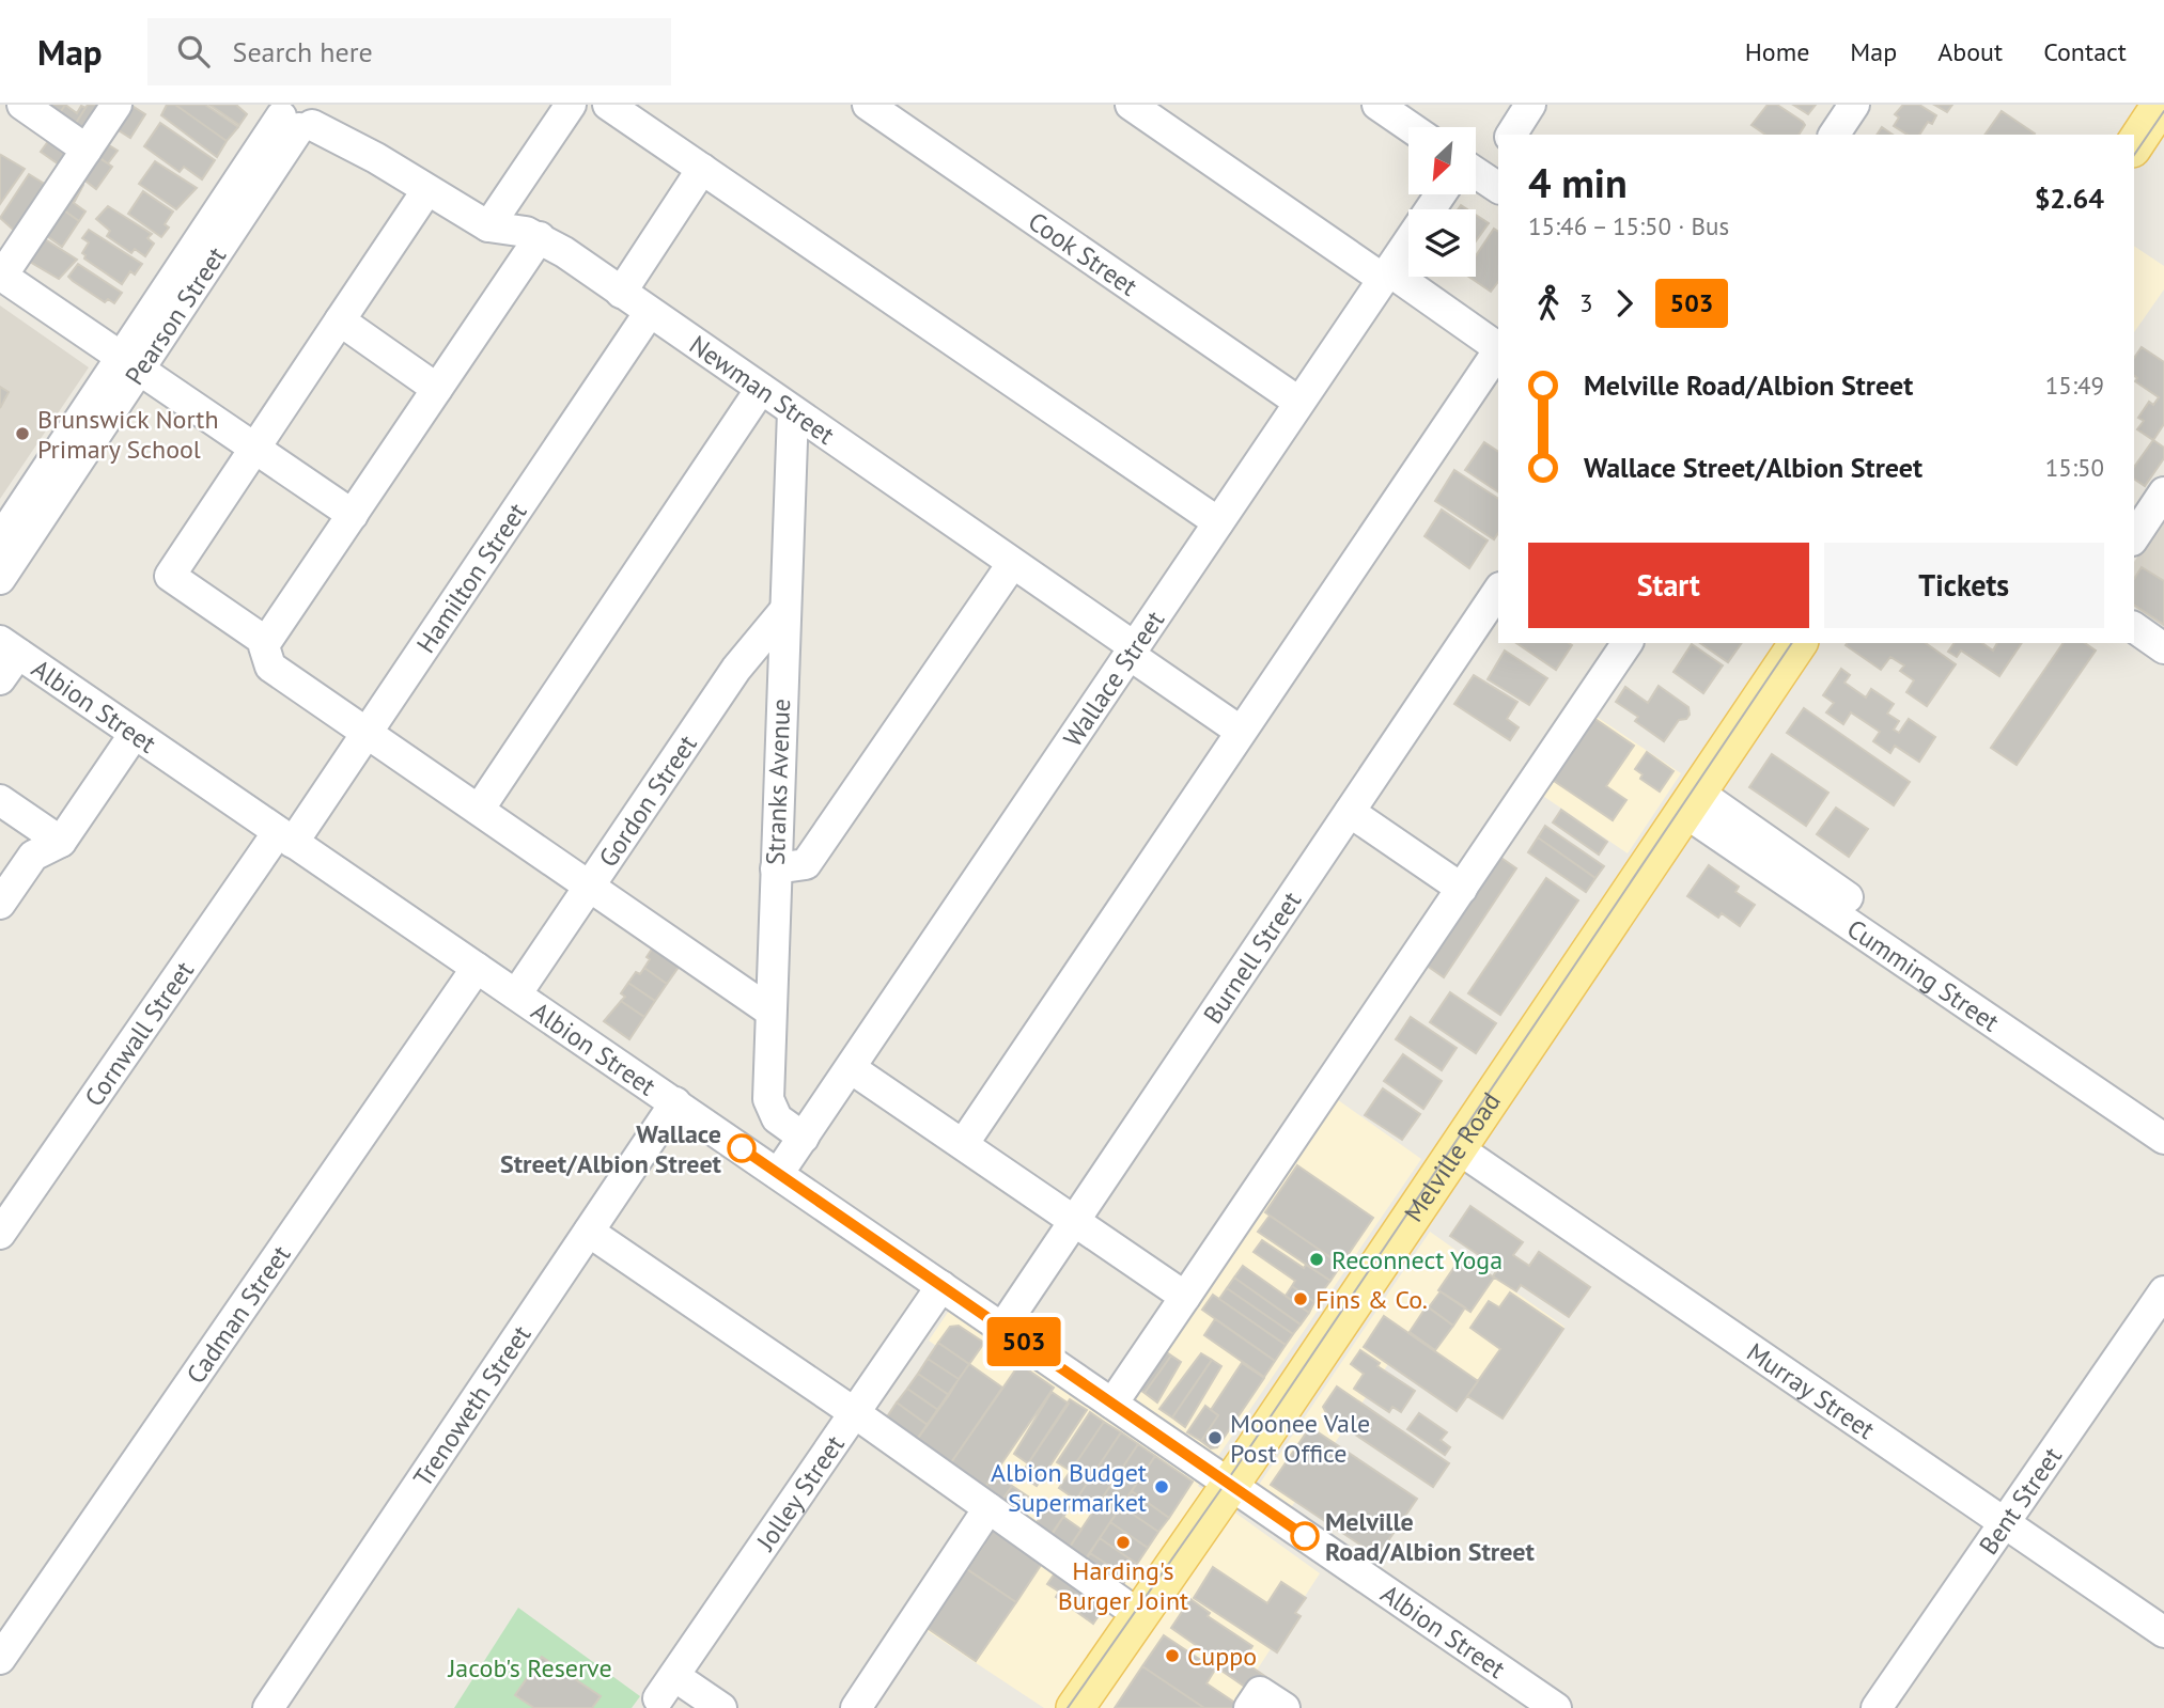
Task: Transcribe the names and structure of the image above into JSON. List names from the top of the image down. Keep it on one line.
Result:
{"streets":{"main road":["Melville Road"],"street":["Cook Street","Pearson Street","Newman Street","Hamilton Street","Wallace Street","Albion Street","Stranks Avenue","Gordon Street","Burnell Street","Cumming Street","Cornwall Street","Cadman Street","Murray Street","Trenoweth Street","Jolley Street","Bent Street"]},"crossings":[["Cook Street","Wallace Street"],["Pearson Street","Newman Street"],["Newman Street","Hamilton Street"],["Newman Street","Wallace Street"],["Newman Street","Stranks Avenue"],["Hamilton Street","Albion Street"],["Hamilton Street","Cornwall Street"],["Wallace Street","Albion Street"],["Wallace Street","Stranks Avenue"],["Albion Street","Gordon Street"],["Albion Street","Burnell Street"],["Albion Street","Cornwall Street"],["Albion Street","Melville Road"],["Albion Street","Cadman Street"],["Albion Street","Trenoweth Street"],["Albion Street","Jolley Street"],["Stranks Avenue","Gordon Street"],["Cumming Street","Melville Road"],["Melville Road","Murray Street"],["Murray Street","Bent Street"]],"parks":["Jacob's Reserve"],"places":["Brunswick North Primary School","Wallace Street/Albion Street","Reconnect Yoga","Fins & Co.","Moonee Vale Post Office","Albion Budget Supermarket","Melville Road/Albion Street","Harding's Burger Joint","Cuppo"],"lines":["bus line 503"],"north":"bottom left","page":{"header":"Map","search":"Search here","nav":["Home","Map","About","Contact"],"on_map":"503","heading":["4 min","15:46 – 15:50 · Bus","$2.64"],"legs":["3","503"],"list":[{"name":"Melville Road/Albion Street","value":"15:49"},{"name":"Wallace Street/Albion Street","value":"15:50"}],"buttons":["Start","Tickets"]}}
